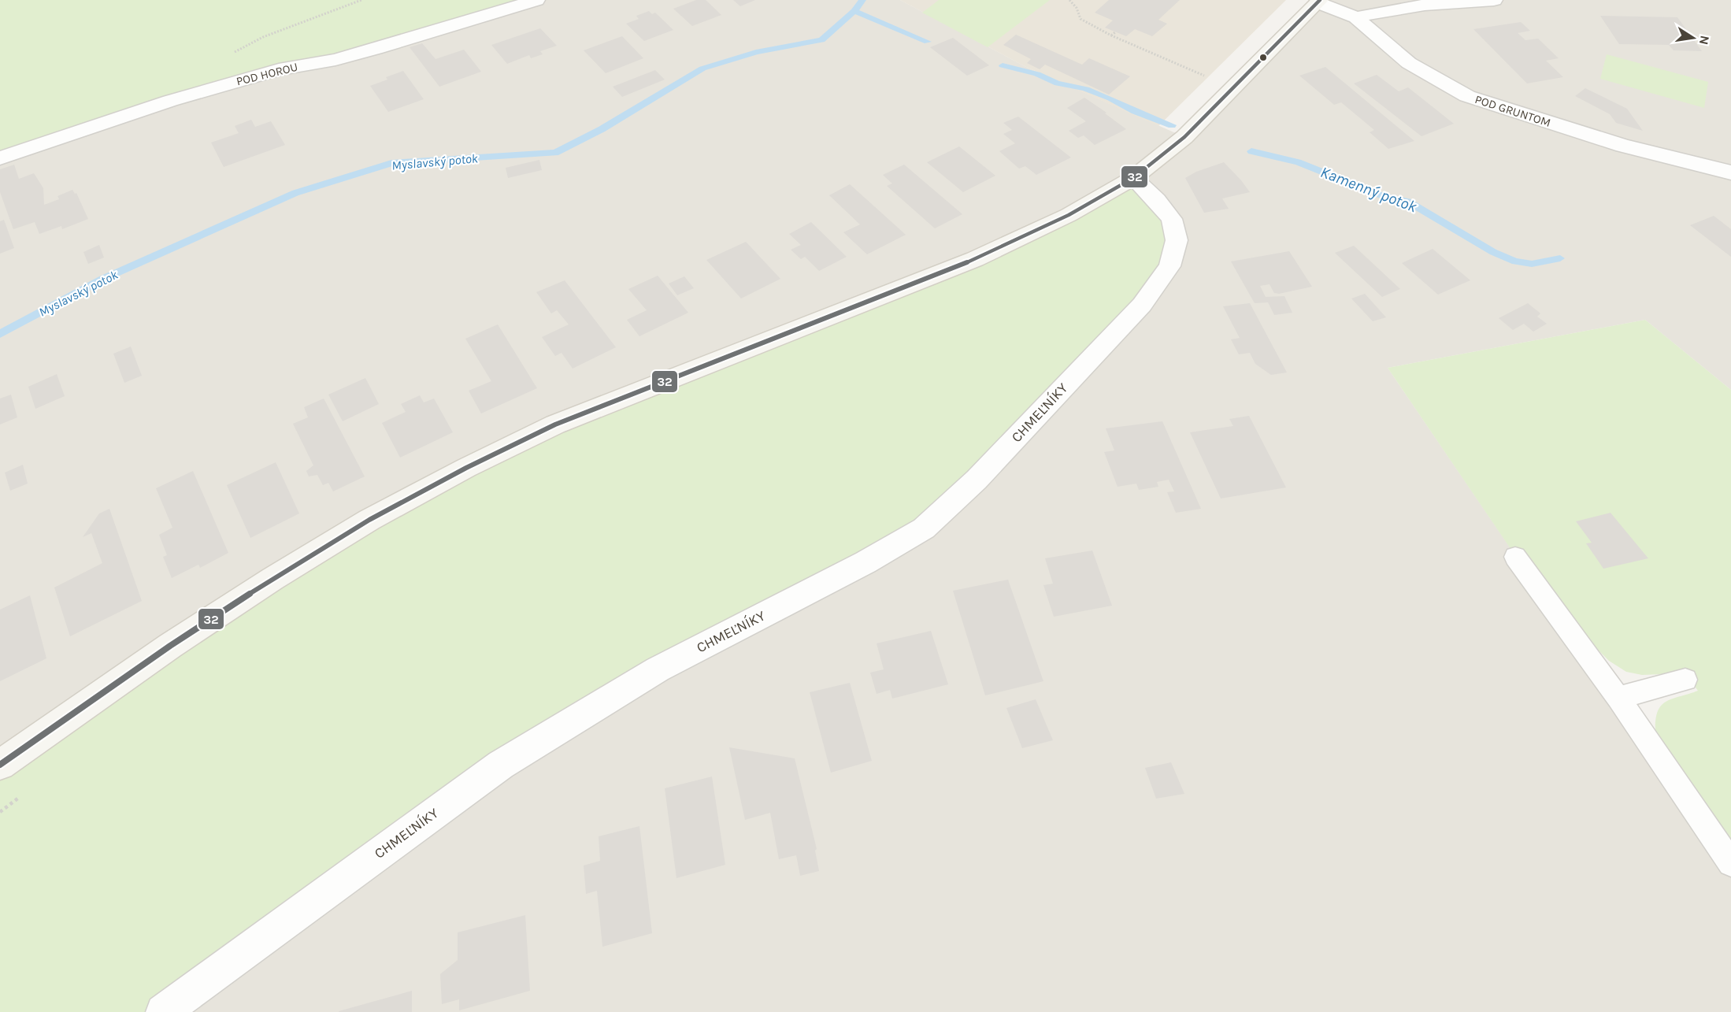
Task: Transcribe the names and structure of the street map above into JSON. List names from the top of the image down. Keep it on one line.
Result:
{"streets":{"street":["POD HOROU","POD GRUNTOM","CHMEĽNÍKY"]},"water":["Myslavský potok","Kamenný potok"],"lines":["transit line 32"],"north":"right"}
